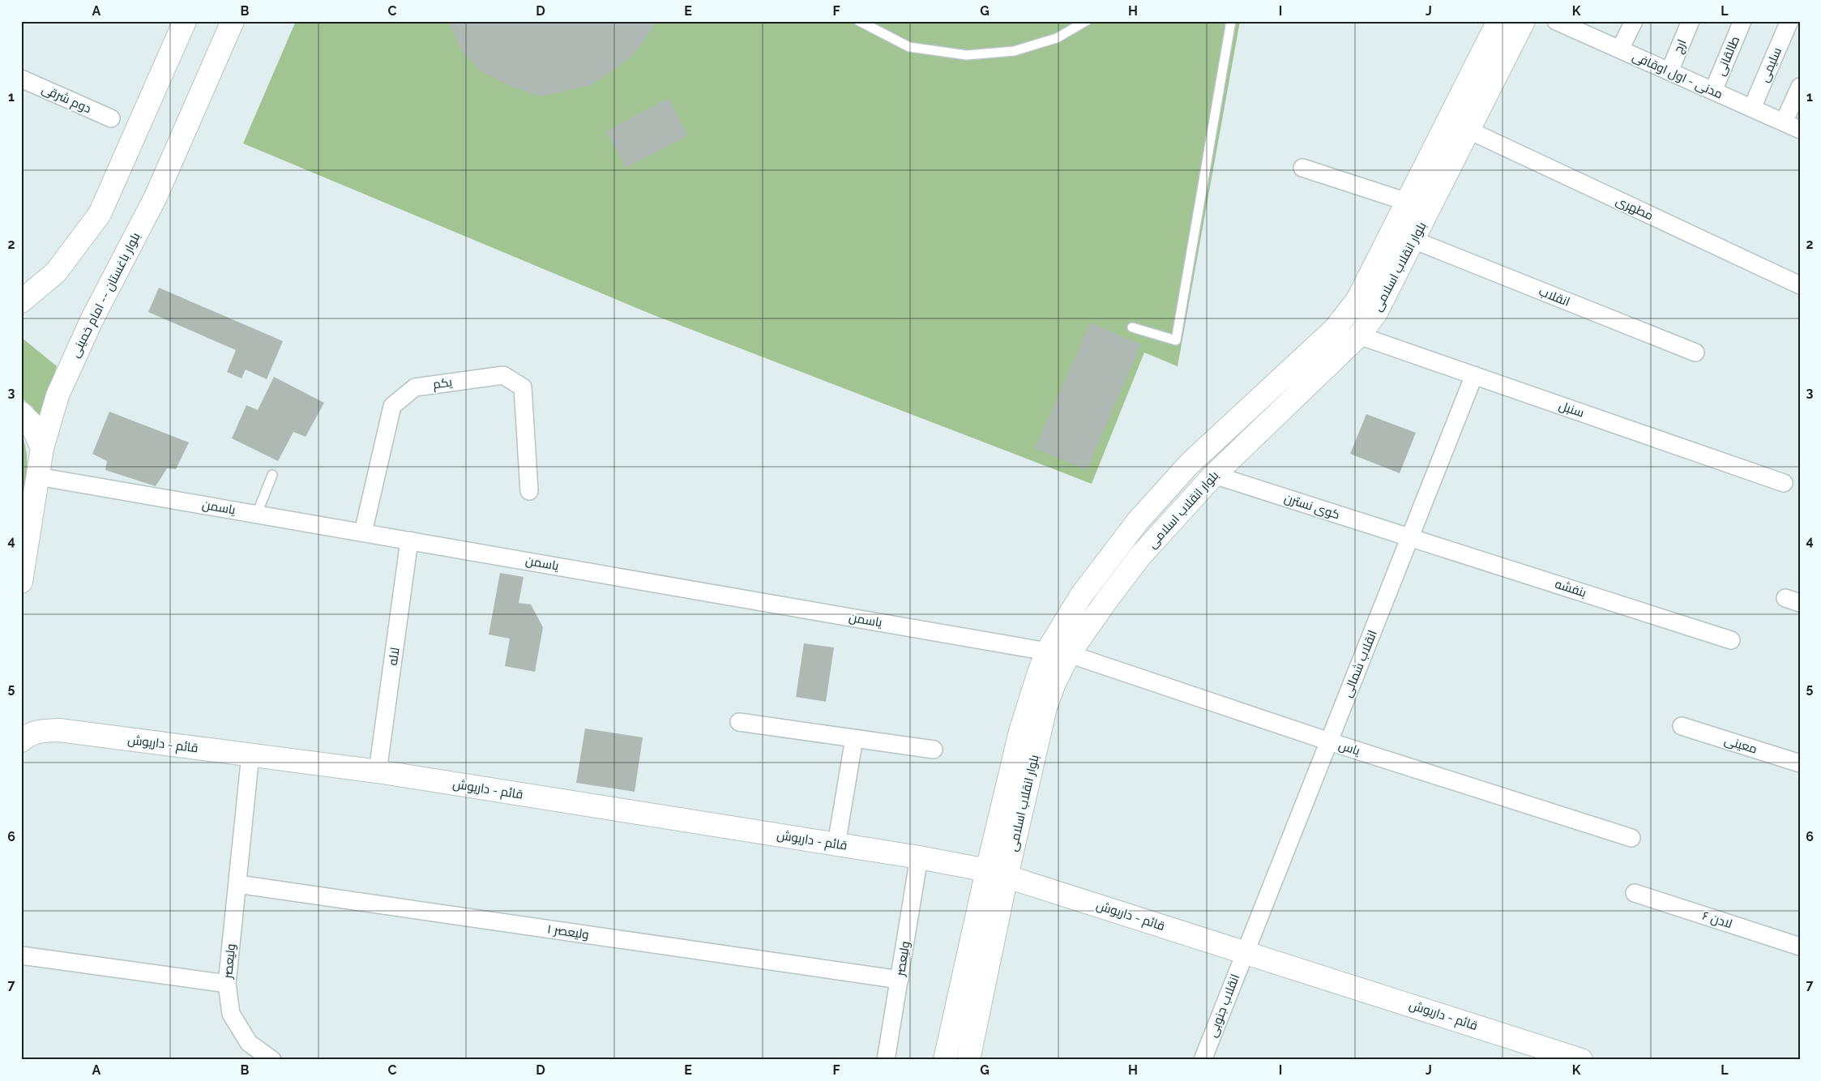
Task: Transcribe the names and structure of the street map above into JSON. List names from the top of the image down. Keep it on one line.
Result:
{"streets":{"main road":["بلوار انقلاب اسلامی","بلوار باغستان -- امام خمینی","قائم - داریوش"],"street":["ارج","طالقانی","سلیمی","مدنی - اول اوقافی","دوم شرقی","مطهری","انقلاب","یکم","سنبل","کوی نسترن","یاسمن","بنفشه","لاله","انقلاب شمالی","معینی","یاس","لادن ۶","ولیعصر ۱","ولیعصر","انقلاب جنوبی"]},"crossings":[["ارج","مدنی - اول اوقافی"],["طالقانی","مدنی - اول اوقافی"],["سلیمی","مدنی - اول اوقافی"],["مطهری","بلوار انقلاب اسلامی"],["بلوار انقلاب اسلامی","انقلاب"],["بلوار انقلاب اسلامی","سنبل"],["بلوار انقلاب اسلامی","کوی نسترن"],["بلوار انقلاب اسلامی","یاسمن"],["بلوار انقلاب اسلامی","قائم - داریوش"],["بلوار انقلاب اسلامی","یاس"],["بلوار باغستان -- امام خمینی","یاسمن"],["یکم","یاسمن"],["سنبل","انقلاب شمالی"],["کوی نسترن","بنفشه"],["کوی نسترن","انقلاب شمالی"],["یاسمن","لاله"],["بنفشه","انقلاب شمالی"],["لاله","قائم - داریوش"],["انقلاب شمالی","قائم - داریوش"],["انقلاب شمالی","یاس"],["انقلاب شمالی","انقلاب جنوبی"],["قائم - داریوش","ولیعصر"],["قائم - داریوش","انقلاب جنوبی"],["ولیعصر ۱","ولیعصر"]],"grid":{"columns":["A","B","C","D","E","F","G","H","I","J","K","L"],"rows":["1","2","3","4","5","6","7"]}}
